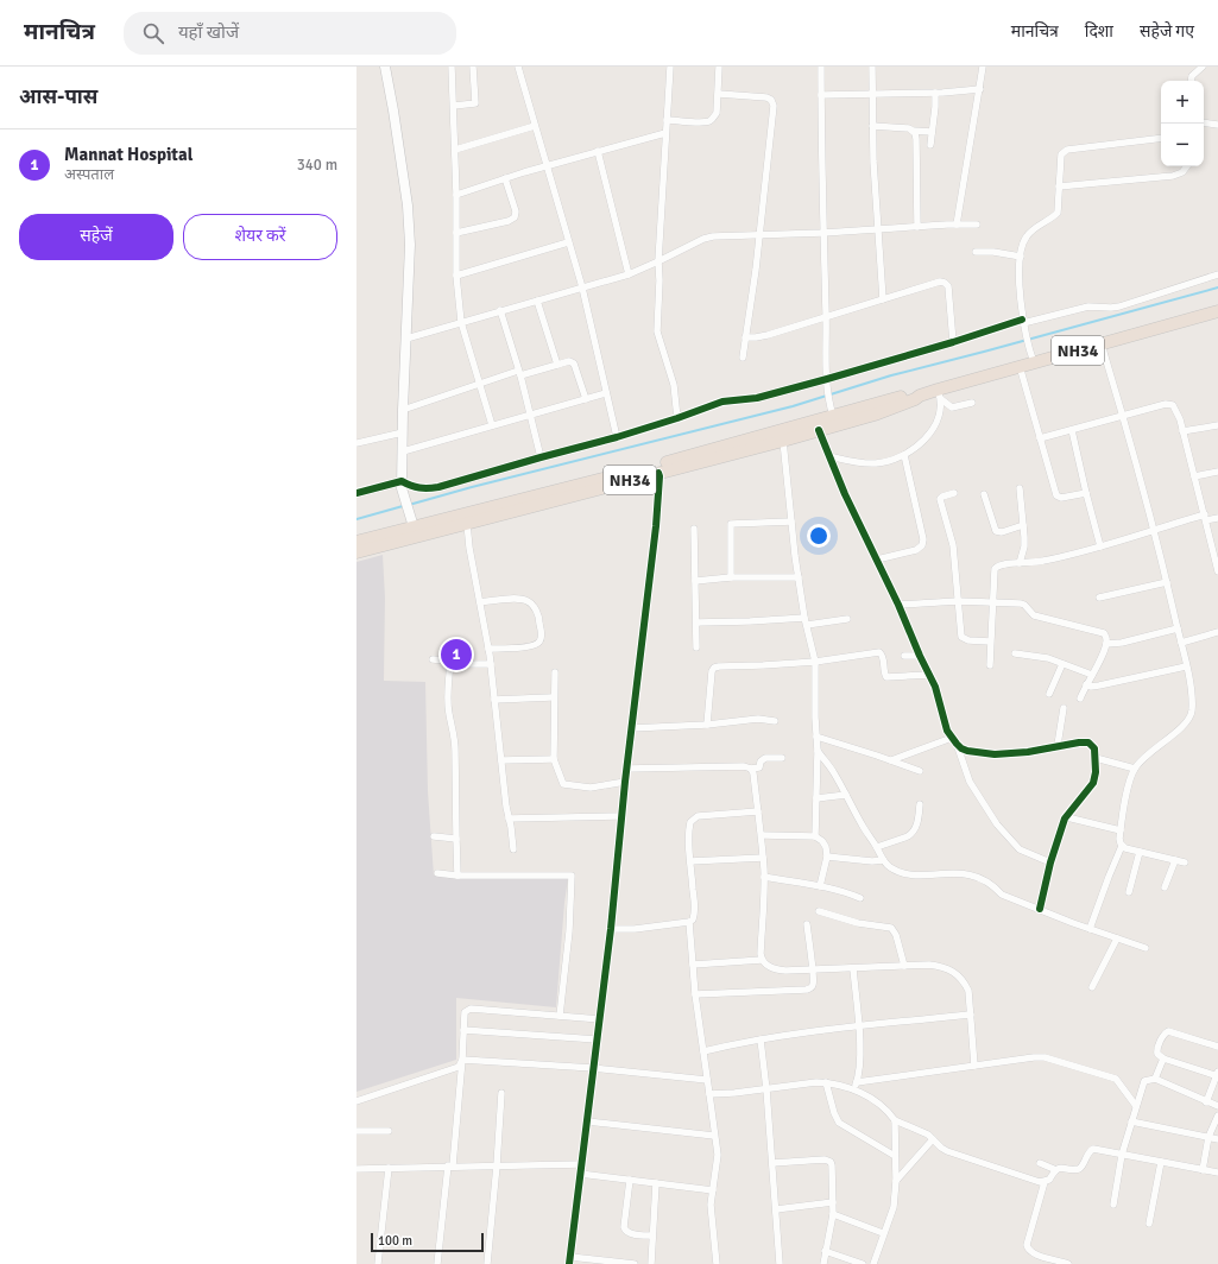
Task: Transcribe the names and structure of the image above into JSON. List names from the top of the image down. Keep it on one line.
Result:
{"streets":{"highway":["NH34"]},"scale_bar":"100 m","page":{"header":"मानचित्र","search":"यहाँ खोजें","nav":["मानचित्र","दिशा","सहेजे गए"],"heading":"आस-पास","map_buttons":["+","−"],"list":[{"mark":"1","name":"Mannat Hospital","note":"अस्पताल","value":"340 m"}],"buttons":["सहेजें","शेयर करें"],"pins":"1","scale":"100 m"}}
